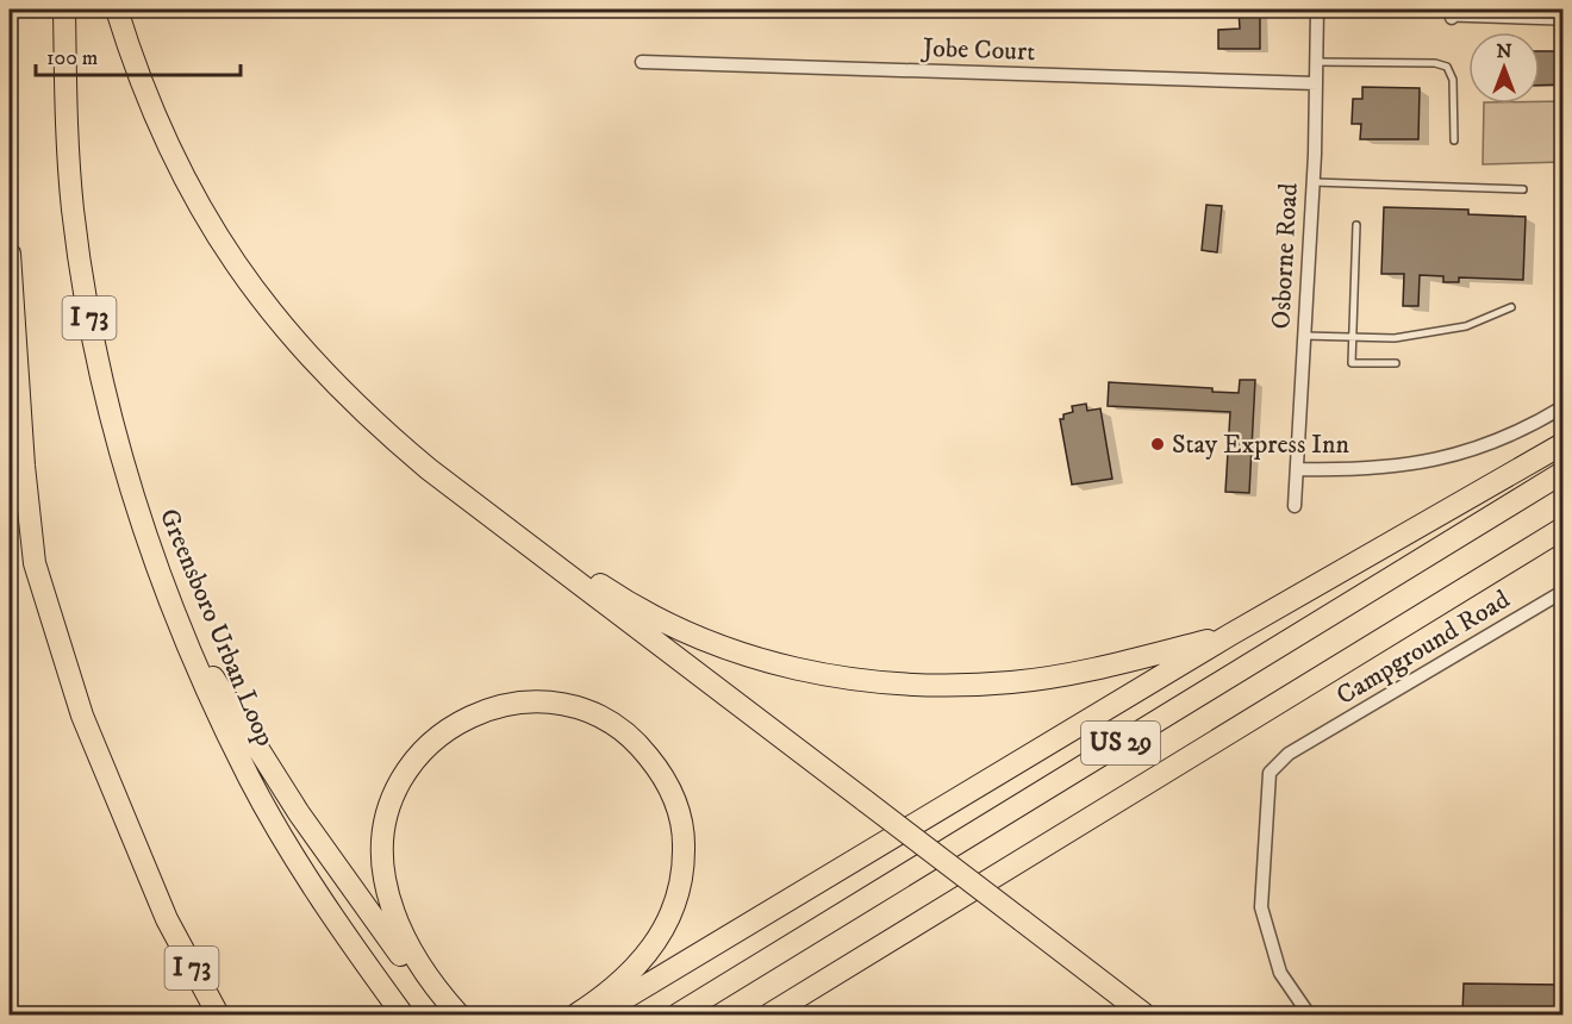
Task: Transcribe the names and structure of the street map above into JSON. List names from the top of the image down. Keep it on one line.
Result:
{"streets":{"highway":["I 73","Greensboro Urban Loop","US 29"],"street":["Jobe Court","Osborne Road","Campground Road"]},"crossings":[["Jobe Court","Osborne Road"],["I 73","Greensboro Urban Loop"]],"places":["Stay Express Inn"],"scale_bar":"100 m","north":"top"}
